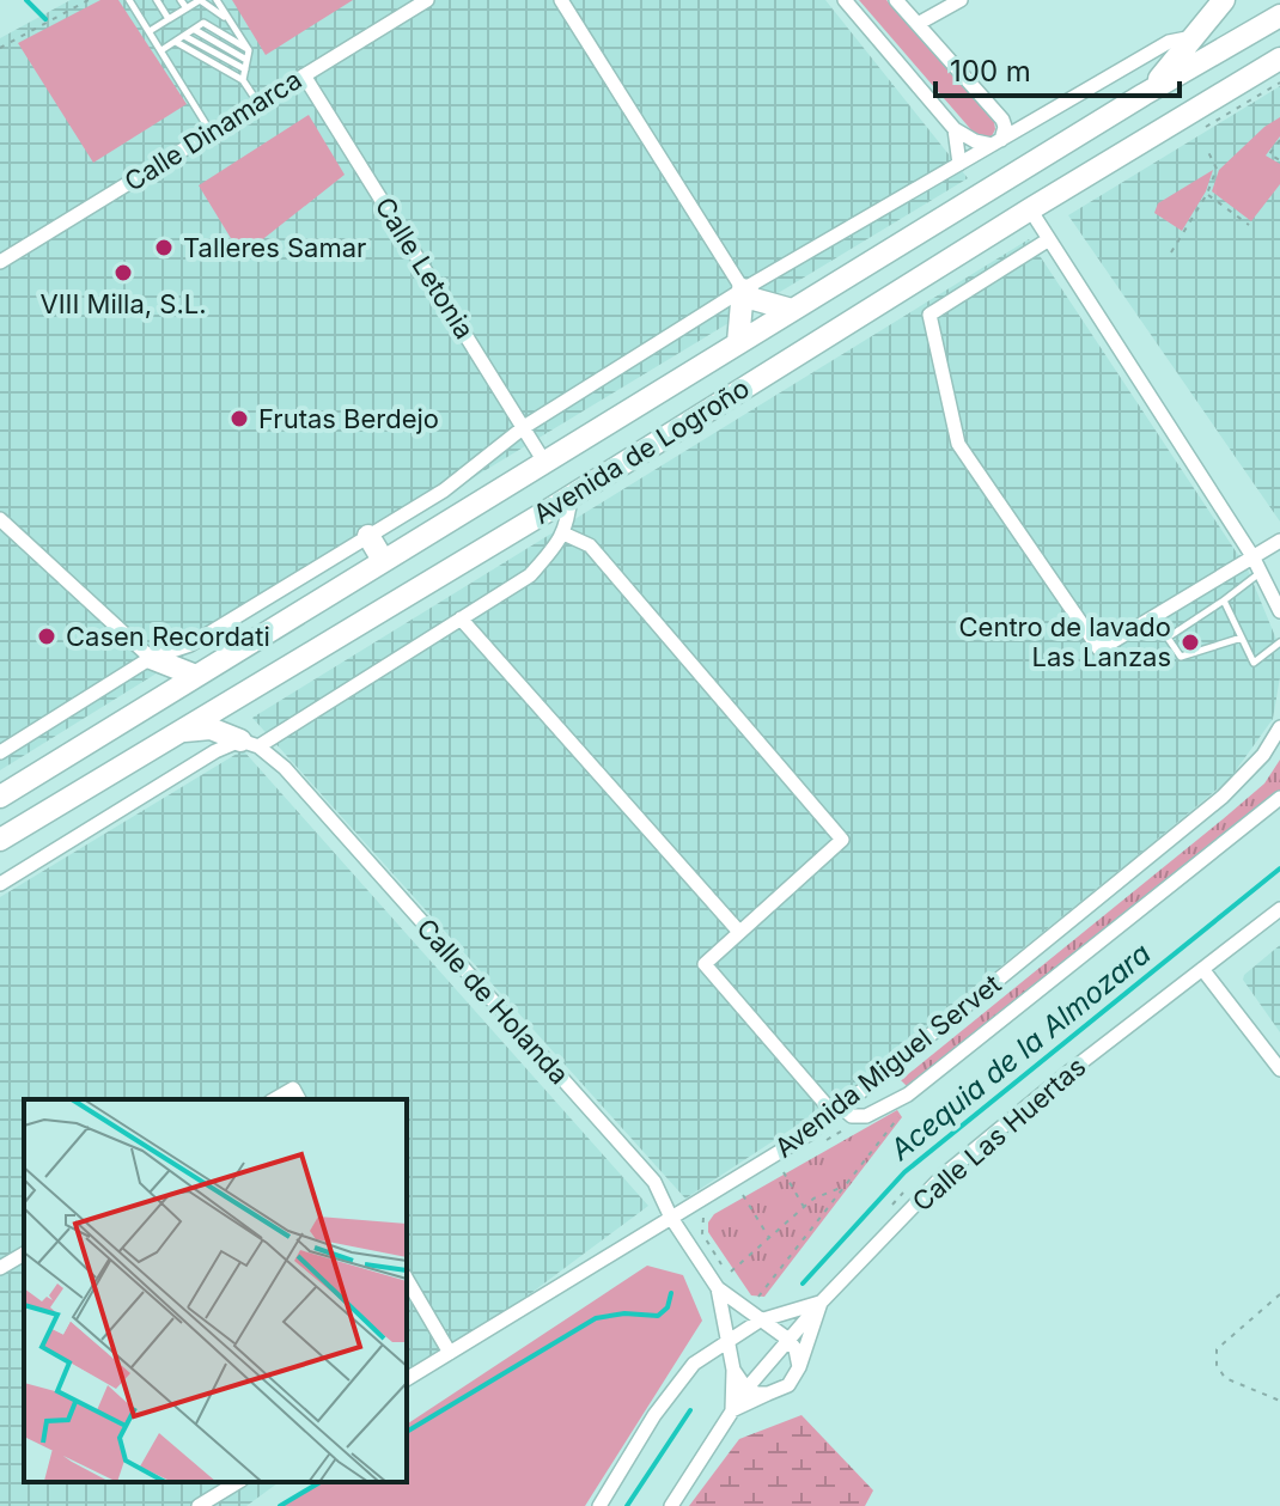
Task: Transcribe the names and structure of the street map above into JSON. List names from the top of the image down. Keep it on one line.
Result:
{"streets":{"highway":["Avenida de Logroño"],"street":["Calle Dinamarca","Calle Letonia","Calle de Holanda","Avenida Miguel Servet","Calle Las Huertas"]},"crossings":[["Calle Dinamarca","Calle Letonia"],["Calle Letonia","Avenida de Logroño"],["Calle de Holanda","Avenida Miguel Servet"],["Calle de Holanda","Calle Las Huertas"]],"water":["Acequia de la Almozara"],"places":["Talleres Samar","VIII Milla, S.L.","Frutas Berdejo","Casen Recordati","Centro de lavado Las Lanzas"],"scale_bar":"100 m"}
